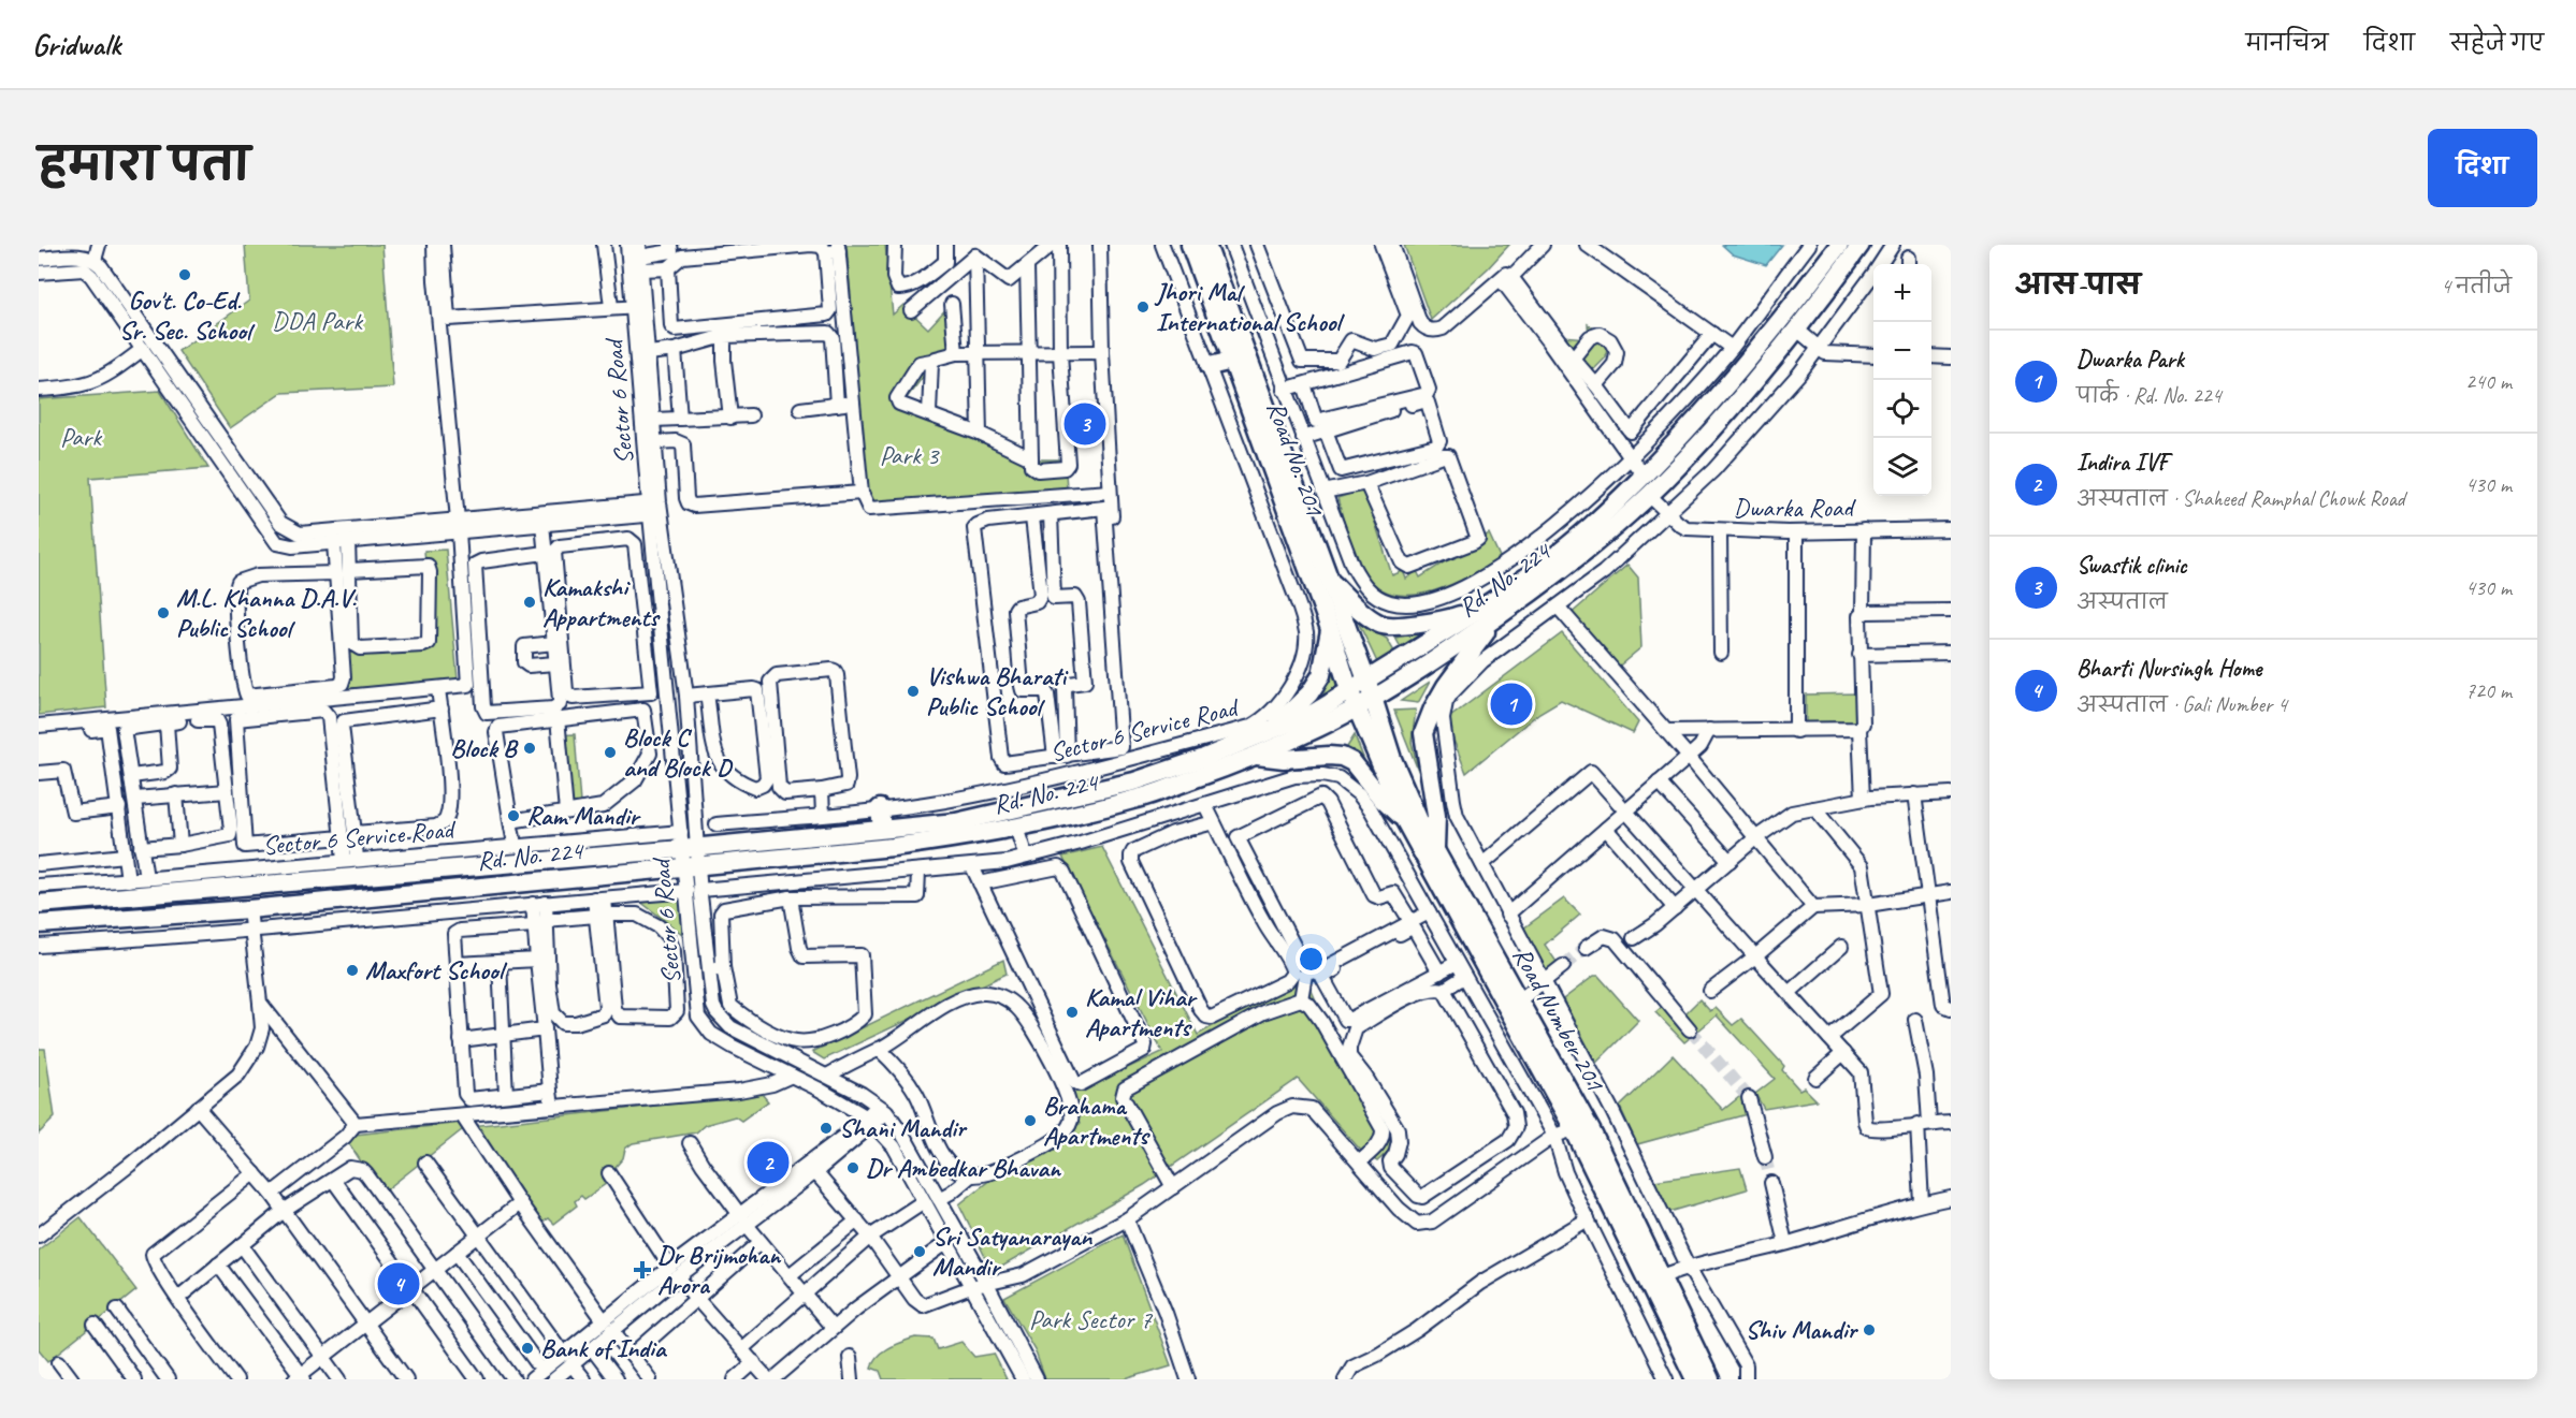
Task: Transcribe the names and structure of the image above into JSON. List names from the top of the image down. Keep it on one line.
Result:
{"streets":{"main road":["Road No. 201","Rd. No. 224","Road Number 201"],"street":["Sector 6 Road","Dwarka Road","Sector 6 Service Road"]},"crossings":[["Sector 6 Road","Rd. No. 224"],["Sector 6 Road","Sector 6 Service Road"],["Road No. 201","Rd. No. 224"],["Road No. 201","Road Number 201"],["Dwarka Road","Rd. No. 224"],["Rd. No. 224","Sector 6 Service Road"],["Rd. No. 224","Road Number 201"]],"parks":["DDA Park","Park","Park 3","Park Sector 7"],"places":{"other":["Gov't. Co-Ed. Sr. Sec. School","Jhori Mal International School","Kamakshi Appartments","M.L. Khanna D.A.V. Public School","Vishwa Bharati Public School","Block B","Block C and Block D","Ram Mandir","Maxfort School","Kamal Vihar Apartments","Brahama Apartments","Shani Mandir","Dr Ambedkar Bhavan","Sri Satyanarayan Mandir","Shiv Mandir","Bank of India"],"health":["Dr Brijmohan Arora"]},"page":{"header":"Gridwalk","nav":["मानचित्र","दिशा","सहेजे गए"],"title":"हमारा पता","buttons":"दिशा","heading":["आस-पास","4 नतीजे"],"map_buttons":["+","−"],"list":[{"mark":"1","name":"Dwarka Park","note":"पार्क · Rd. No. 224","value":"240 m"},{"mark":"2","name":"Indira IVF","note":"अस्पताल · Shaheed Ramphal Chowk Road","value":"430 m"},{"mark":"3","name":"Swastik clinic","note":"अस्पताल","value":"430 m"},{"mark":"4","name":"Bharti Nursingh Home","note":"अस्पताल · Gali Number 4","value":"720 m"}],"pins":["3","1","2","4"]}}
